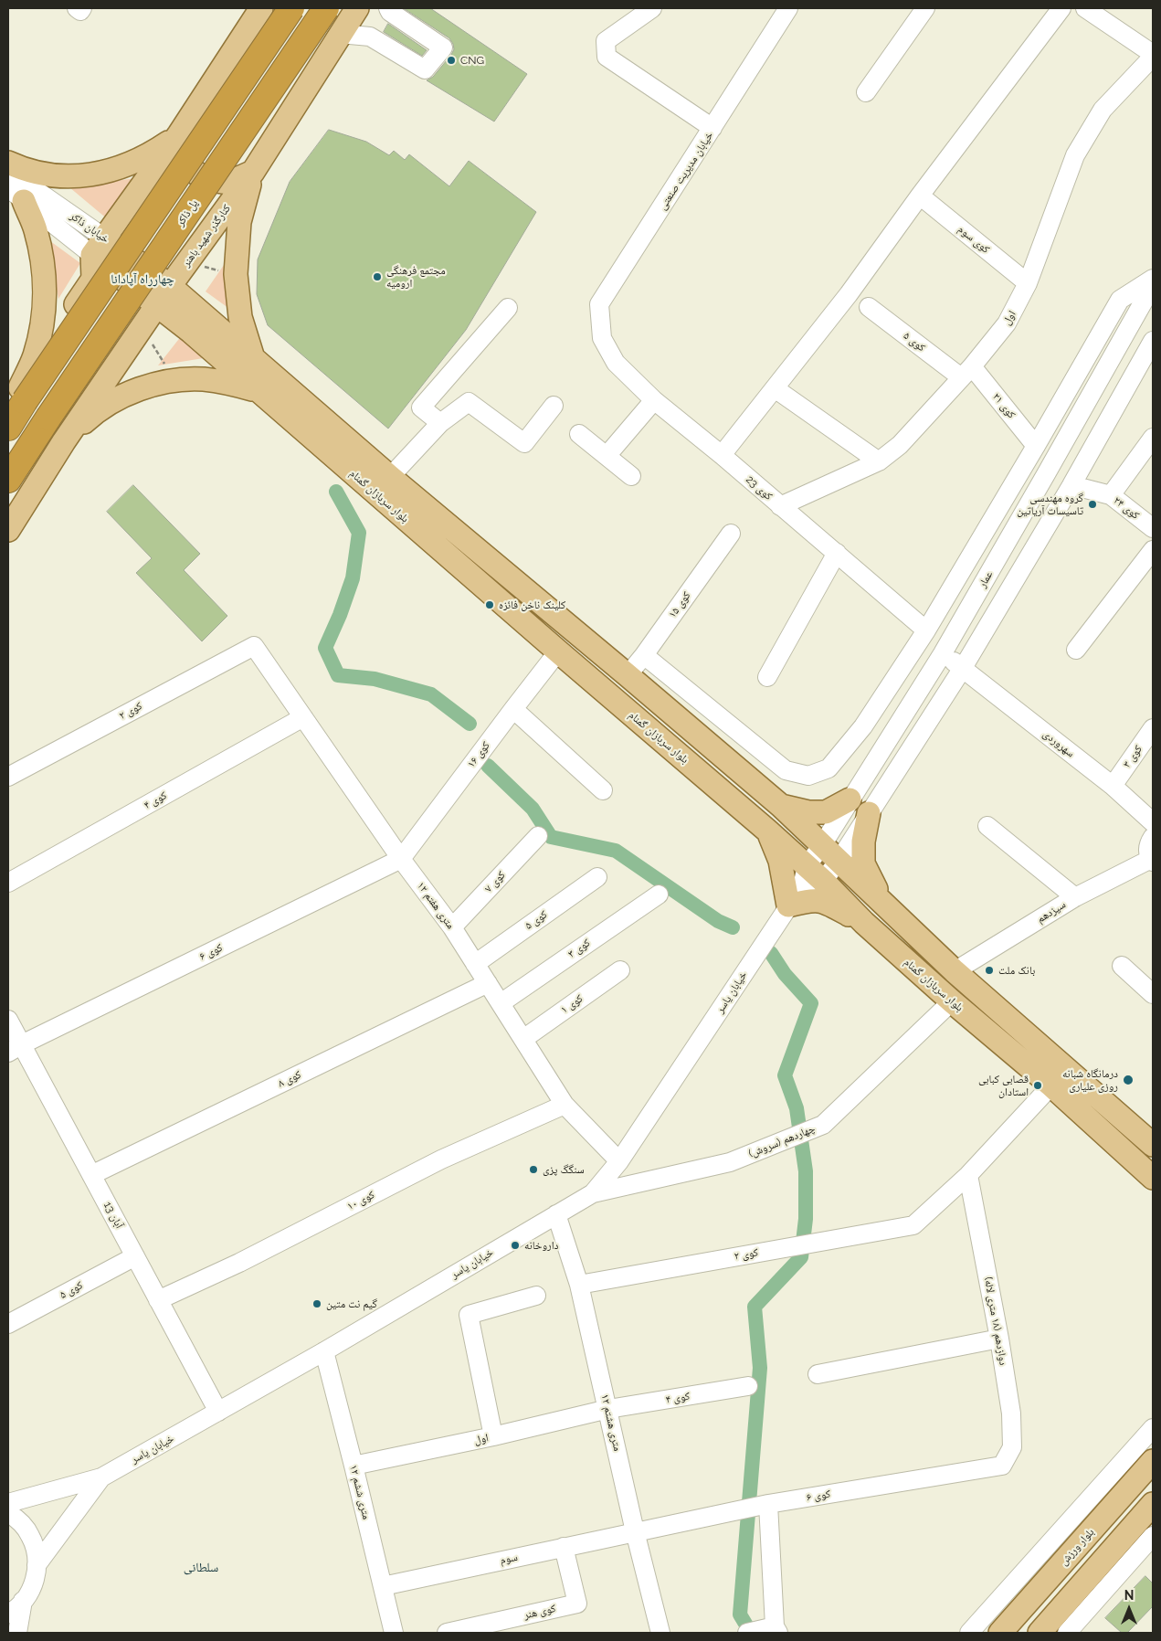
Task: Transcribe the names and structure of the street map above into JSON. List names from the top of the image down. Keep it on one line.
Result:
{"streets":{"highway":["پل ذاکر"],"main road":["خیابان ذاکر","کنارگذر شهید باهنر","بلوار سربازان گمنام","بلوار ورزش"],"street":["خیابان مدیریت صنعتی","کوی سوم","اول","کوی ۵","کوی ۲۱","کوی 23","کوی ۲۴","عمار","کوی ۱۵","کوی ۲","سهروردی","کوی ۱۶","کوی ۳","کوی ۴","کوی ۷","۱۲ متری هفتم","سیزدهم","کوی ۶","خیابان یاسر","کوی ۱","کوی ۸","چهاردهم (سروش)","کوی ۱۰","13 آبان","دوازدهم (۱۸ متری لاله)","۱۲ متری هشتم","۱۲ متری ششم","سوم","کوی هنر"]},"crossings":[["خیابان مدیریت صنعتی","کوی 23"],["خیابان ذاکر","کنارگذر شهید باهنر"],["خیابان ذاکر","بلوار سربازان گمنام"],["کنارگذر شهید باهنر","بلوار سربازان گمنام"],["کوی سوم","اول"],["اول","کوی ۵"],["اول","کوی ۲۱"],["اول","کوی 23"],["اول","کوی ۴"],["اول","۱۲ متری هشتم"],["اول","۱۲ متری ششم"],["کوی ۵","کوی ۲۱"],["کوی ۵","۱۲ متری هفتم"],["کوی ۵","13 آبان"],["بلوار سربازان گمنام","عمار"],["بلوار سربازان گمنام","کوی ۱۵"],["بلوار سربازان گمنام","کوی ۱۶"],["بلوار سربازان گمنام","سیزدهم"],["بلوار سربازان گمنام","خیابان یاسر"],["بلوار سربازان گمنام","چهاردهم (سروش)"],["عمار","سهروردی"],["عمار","خیابان یاسر"],["کوی ۲","۱۲ متری هفتم"],["کوی ۲","دوازدهم (۱۸ متری لاله)"],["کوی ۲","۱۲ متری هشتم"],["سهروردی","کوی ۳"],["کوی ۱۶","۱۲ متری هفتم"],["کوی ۱۶","کوی ۶"],["کوی ۳","۱۲ متری هفتم"],["کوی ۴","۱۲ متری هفتم"],["کوی ۴","۱۲ متری هشتم"],["کوی ۷","۱۲ متری هفتم"],["۱۲ متری هفتم","کوی ۶"],["۱۲ متری هفتم","خیابان یاسر"],["۱۲ متری هفتم","کوی ۱"],["۱۲ متری هفتم","کوی ۸"],["۱۲ متری هفتم","کوی ۱۰"],["کوی ۶","13 آبان"],["کوی ۶","دوازدهم (۱۸ متری لاله)"],["کوی ۶","۱۲ متری هشتم"],["کوی ۶","سوم"],["خیابان یاسر","چهاردهم (سروش)"],["خیابان یاسر","13 آبان"],["خیابان یاسر","۱۲ متری هشتم"],["خیابان یاسر","۱۲ متری ششم"],["کوی ۸","13 آبان"],["کوی ۱۰","13 آبان"],["۱۲ متری هشتم","سوم"],["۱۲ متری ششم","سوم"],["سوم","کوی هنر"]],"districts":["چهارراه آپادانا","سلطانی"],"places":["CNG","مجتمع فرهنگی ارومیه","گروه مهندسی تاسیسات آریاتین","کلینک ناخن فائزه","بانک ملت","درمانگاه شبانه روزی علیاری","قصابی کبابی استادان","سنگگ پزی","داروخانه","گیم نت متین"],"north":"top"}
